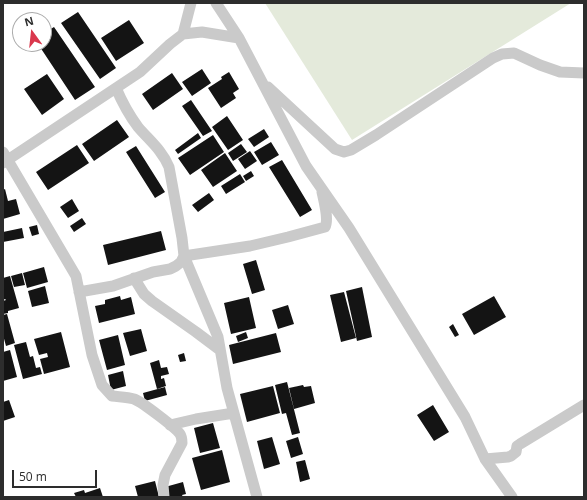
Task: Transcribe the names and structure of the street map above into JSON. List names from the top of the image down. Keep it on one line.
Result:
{"scale_bar":"50 m","north":"top"}
